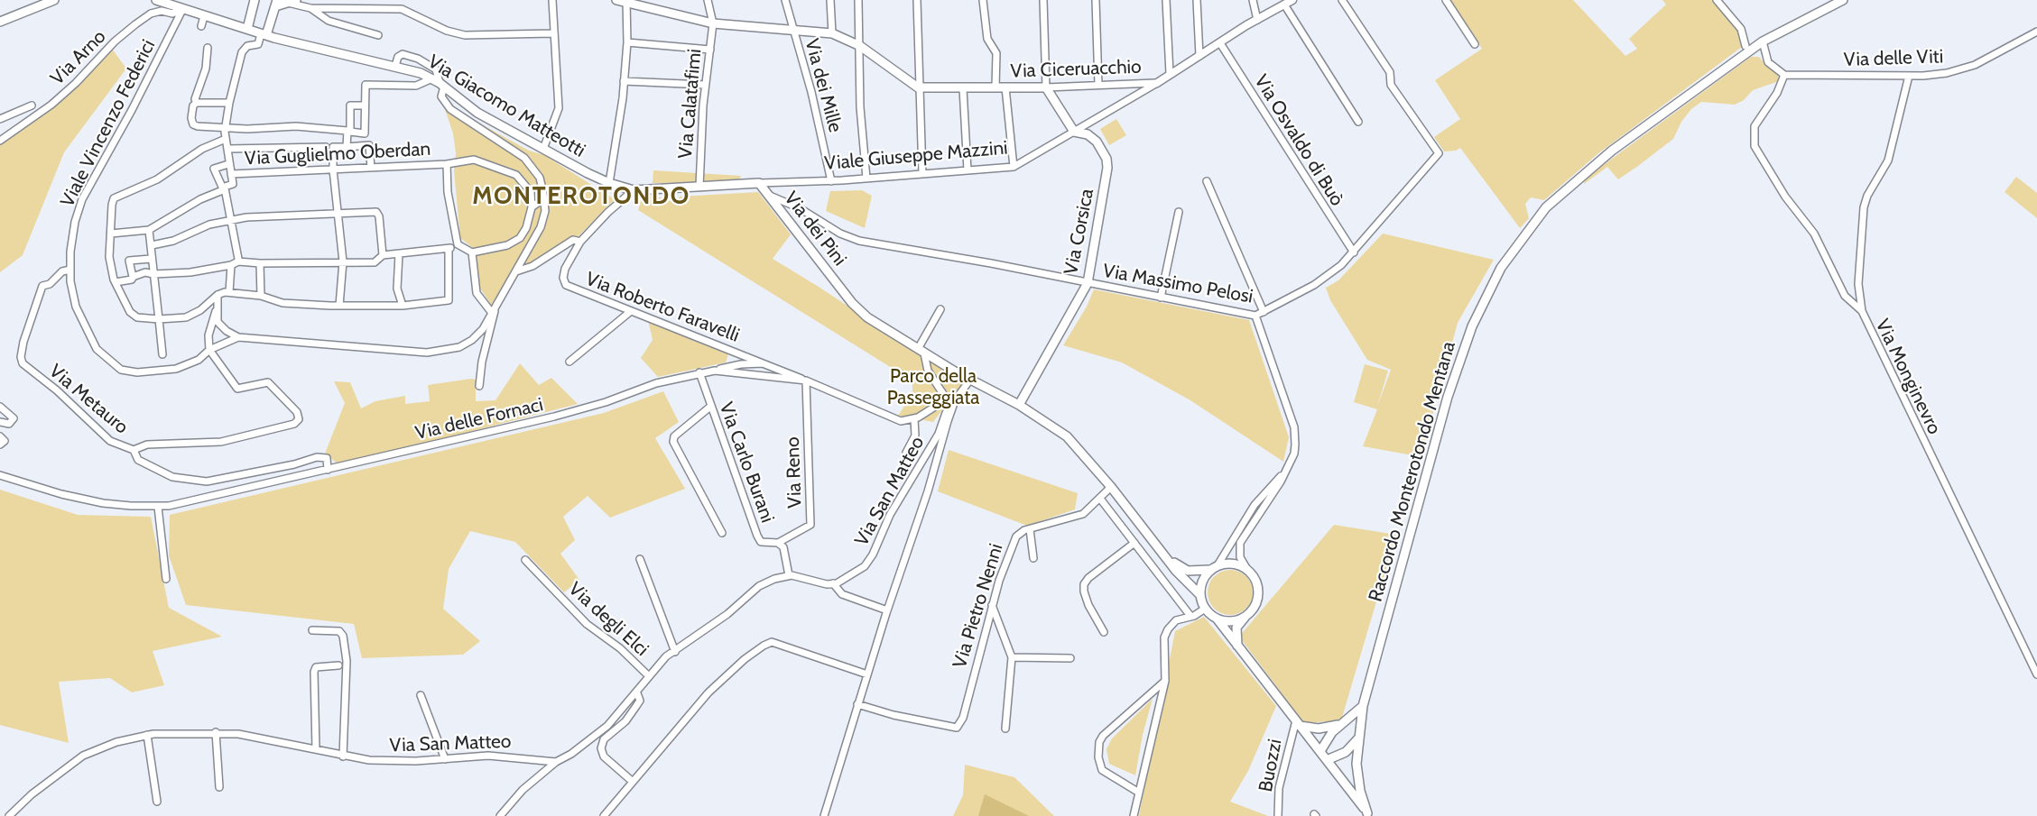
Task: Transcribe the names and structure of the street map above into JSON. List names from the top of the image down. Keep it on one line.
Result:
{"streets":{"main road":["Via Ciceruacchio","Via Giacomo Matteotti","Via dei Pini","Via Corsica","Raccordo Monterotondo Mentana"],"street":["Via Arno","Via delle Viti","Via dei Mille","Via Calatafimi","Viale Vincenzo Federici","Via Osvaldo di Buò","Via Guglielmo Oberdan","Viale Giuseppe Mazzini","Via Massimo Pelosi","Via Roberto Faravelli","Via Monginevro","Via Metauro","Via delle Fornaci","Via Carlo Burani","Via Reno","Via San Matteo","Via Pietro Nenni","Via degli Elci","Buozzi"]},"crossings":[["Via Arno","Via Giacomo Matteotti"],["Via Arno","Viale Vincenzo Federici"],["Via delle Viti","Via Monginevro"],["Via Ciceruacchio","Viale Giuseppe Mazzini"],["Via dei Mille","Viale Giuseppe Mazzini"],["Via Calatafimi","Via Giacomo Matteotti"],["Via Giacomo Matteotti","Viale Vincenzo Federici"],["Via Giacomo Matteotti","Viale Giuseppe Mazzini"],["Via Giacomo Matteotti","Via dei Pini"],["Viale Vincenzo Federici","Via Metauro"],["Via Osvaldo di Buò","Viale Giuseppe Mazzini"],["Via Osvaldo di Buò","Via Massimo Pelosi"],["Viale Giuseppe Mazzini","Via dei Pini"],["Viale Giuseppe Mazzini","Via Corsica"],["Via dei Pini","Via Corsica"],["Via dei Pini","Via Massimo Pelosi"],["Via dei Pini","Via Pietro Nenni"],["Via Corsica","Via Massimo Pelosi"],["Via Roberto Faravelli","Via delle Fornaci"],["Via Roberto Faravelli","Via Reno"],["Via Metauro","Via delle Fornaci"],["Via delle Fornaci","Via Carlo Burani"],["Via delle Fornaci","Via Reno"],["Via Carlo Burani","Via Reno"]],"districts":["MONTEROTONDO"],"parks":["Parco della Passeggiata"]}
